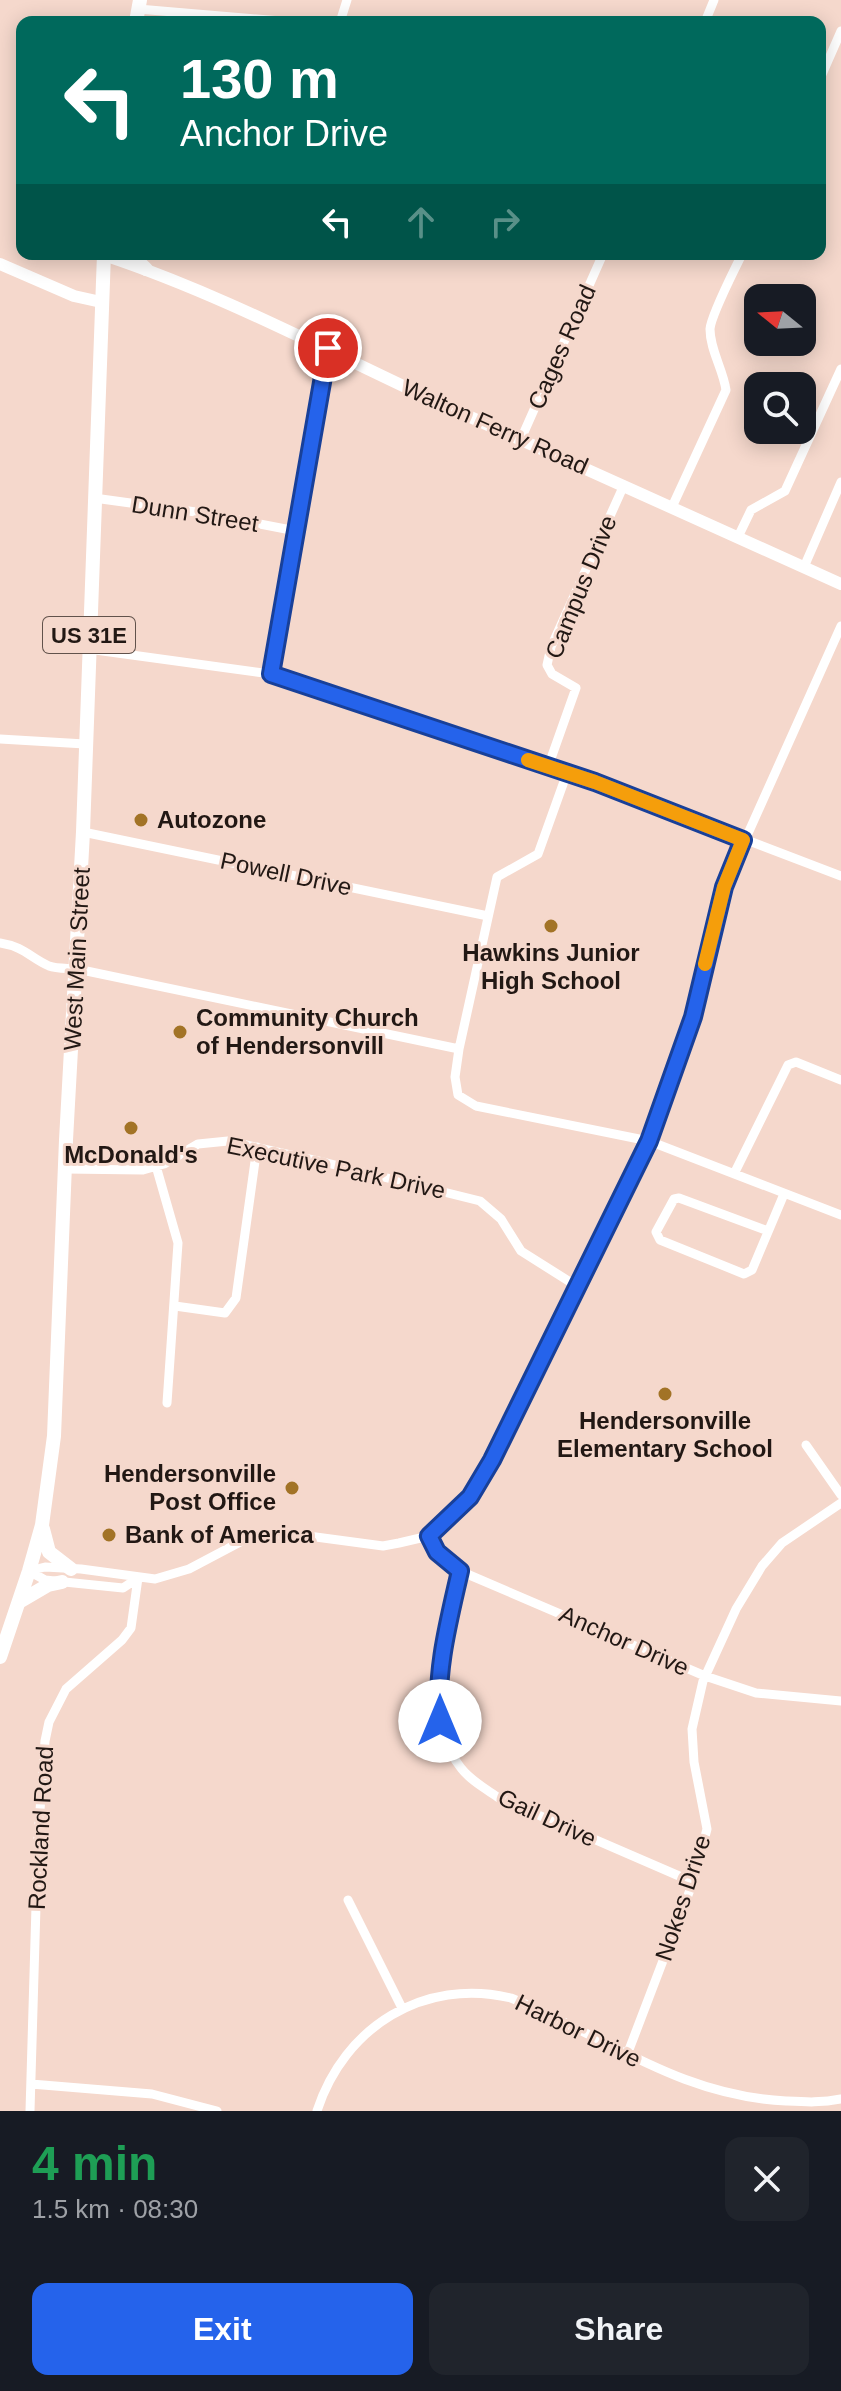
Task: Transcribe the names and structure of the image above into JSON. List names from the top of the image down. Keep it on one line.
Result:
{"streets":{"main road":["US 31E","West Main Street"],"street":["Cages Road","Walton Ferry Road","Dunn Street","Campus Drive","Powell Drive","Executive Park Drive","Anchor Drive","Gail Drive","Rockland Road","Nokes Drive","Harbor Drive"]},"crossings":[["Cages Road","Walton Ferry Road"],["Walton Ferry Road","Campus Drive"],["Dunn Street","West Main Street"],["Powell Drive","West Main Street"],["West Main Street","Executive Park Drive"],["Anchor Drive","Gail Drive"],["Anchor Drive","Nokes Drive"],["Gail Drive","Nokes Drive"],["Nokes Drive","Harbor Drive"]],"places":["Autozone","Hawkins Junior High School","Community Church of Hendersonvill","McDonald's","Hendersonville Elementary School","Hendersonville Post Office","Bank of America"],"north":"left","page":{"turn":["130 m","Anchor Drive"],"heading":["4 min","1.5 km · 08:30"],"buttons":["Exit","Share"]}}
